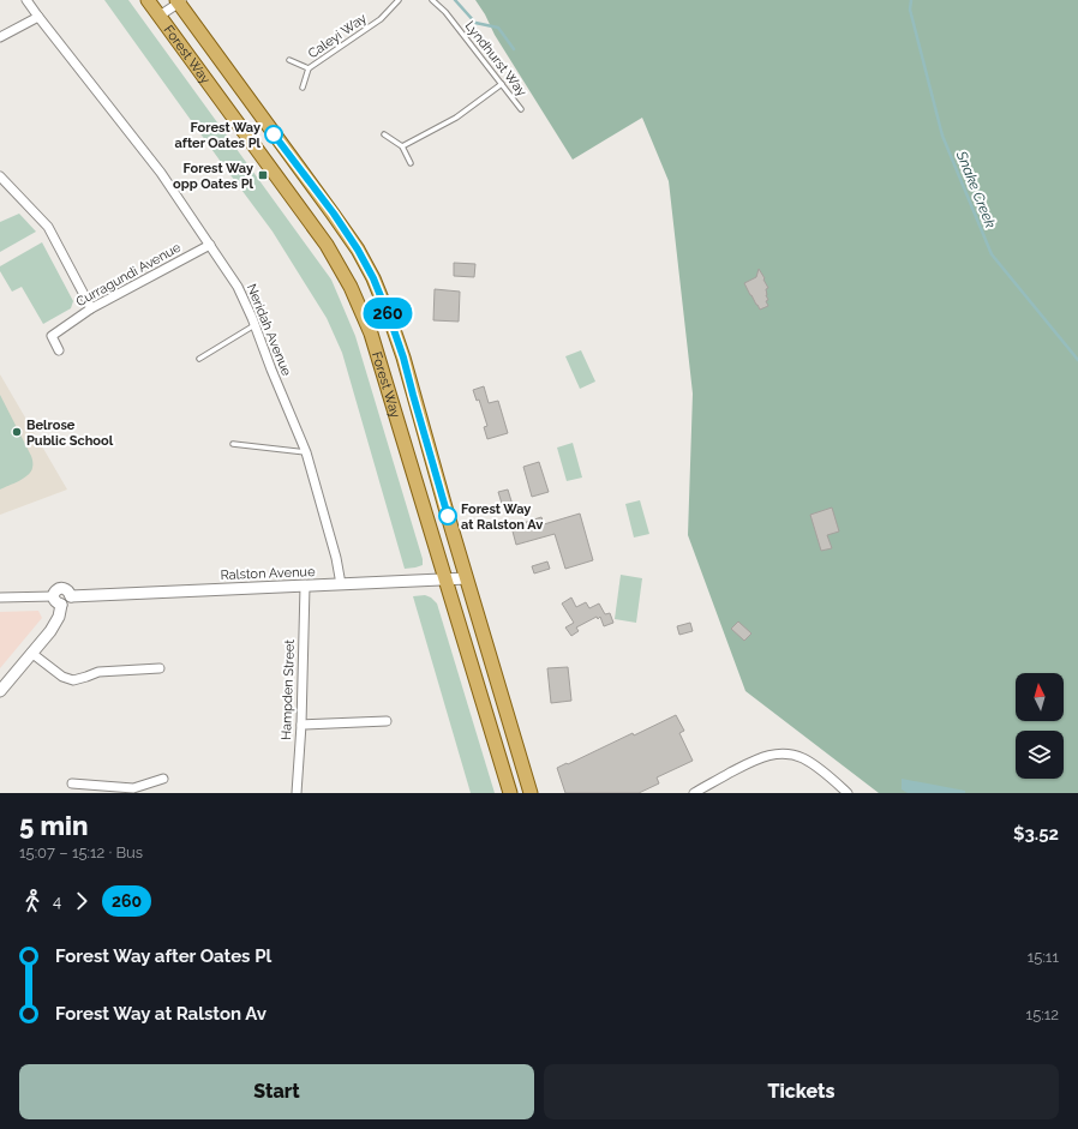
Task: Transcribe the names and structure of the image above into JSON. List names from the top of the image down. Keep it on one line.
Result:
{"streets":{"main road":["Forest Way"],"street":["Curragundi Avenue","Neridah Avenue","Ralston Avenue","Hampden Street"],"lane":["Caleyi Way","Lyndhurst Way"]},"crossings":[["Forest Way","Ralston Avenue"],["Curragundi Avenue","Neridah Avenue"],["Neridah Avenue","Ralston Avenue"],["Ralston Avenue","Hampden Street"]],"water":["Snake Creek"],"places":{"other":["Forest Way after Oates Pl","Belrose Public School","Forest Way at Ralston Av"],"transit":["Forest Way opp Oates Pl"]},"lines":["bus line 260"],"north":"top","page":{"on_map":"260","heading":["5 min","15:07 – 15:12 · Bus","$3.52"],"legs":["4","260"],"list":[{"name":"Forest Way after Oates Pl","value":"15:11"},{"name":"Forest Way at Ralston Av","value":"15:12"}],"buttons":["Start","Tickets"]}}
